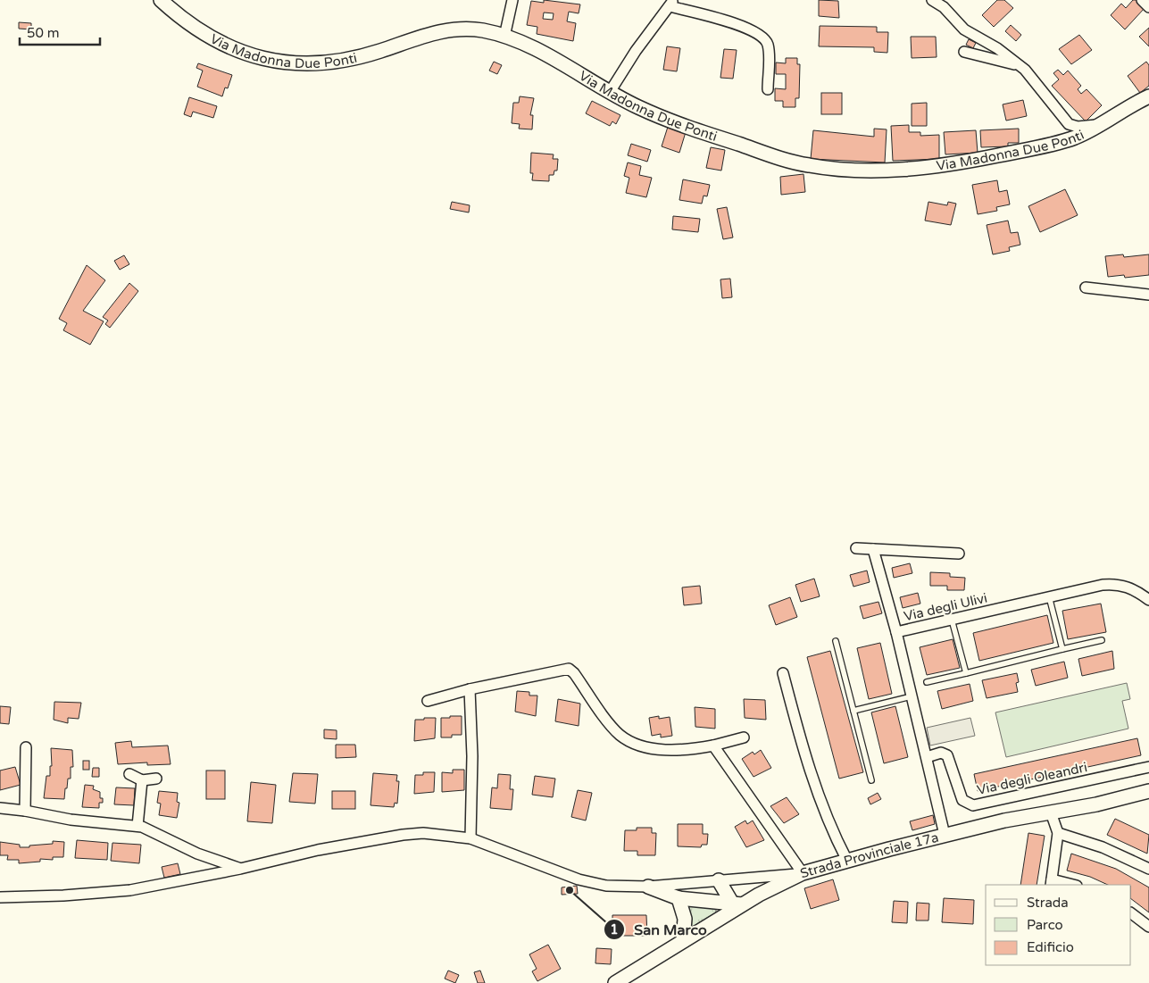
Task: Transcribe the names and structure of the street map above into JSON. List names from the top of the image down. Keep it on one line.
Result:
{"streets":{"main road":["Via Madonna Due Ponti","Strada Provinciale 17a"],"street":["Via degli Ulivi","Via degli Oleandri"]},"crossings":[["Via degli Ulivi","Via degli Oleandri"],["Via degli Ulivi","Strada Provinciale 17a"]],"places":["San Marco"],"legend":["Strada","Parco","Edificio"],"scale_bar":"50 m"}
